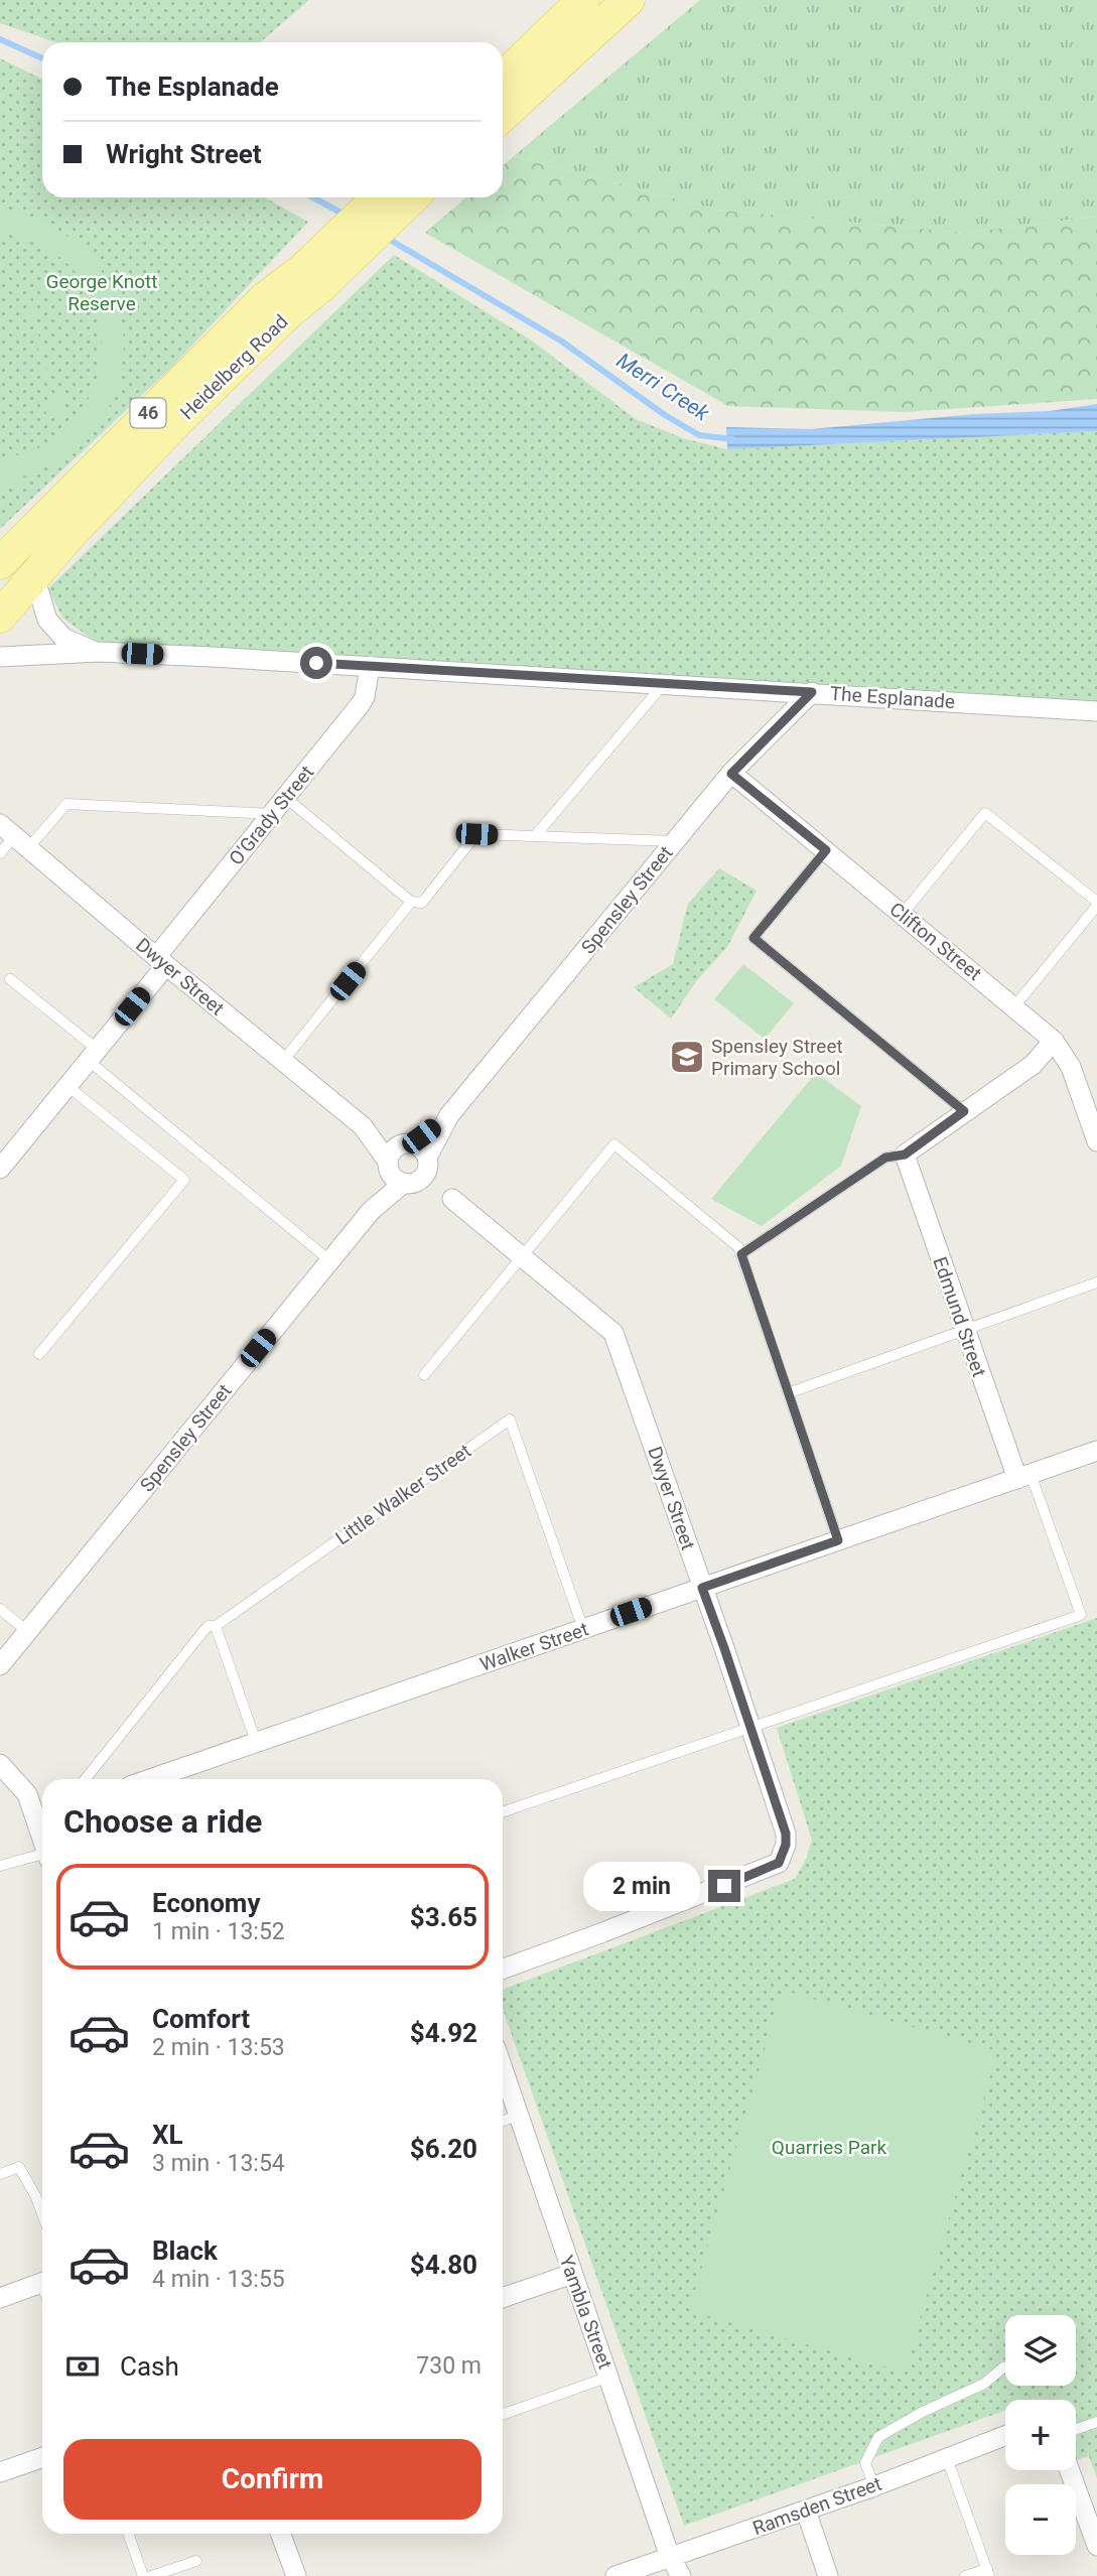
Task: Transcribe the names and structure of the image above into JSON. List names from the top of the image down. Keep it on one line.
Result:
{"streets":{"main road":["Heidelberg Road","46"],"street":["The Esplanade","O'Grady Street","Spensley Street","Clifton Street","Dwyer Street","Edmund Street","Walker Street","Yambla Street","Ramsden Street"],"lane":["Little Walker Street"]},"crossings":[["Heidelberg Road","The Esplanade"],["The Esplanade","O'Grady Street"],["The Esplanade","Spensley Street"],["O'Grady Street","Dwyer Street"],["Spensley Street","Clifton Street"],["Spensley Street","Dwyer Street"],["Dwyer Street","Walker Street"],["Edmund Street","Walker Street"],["Little Walker Street","Walker Street"],["Yambla Street","Ramsden Street"]],"water":["Merri Creek"],"parks":["George Knott Reserve","Quarries Park"],"places":{"school or university":["Spensley Street Primary School"]},"page":{"banner":["The Esplanade","Wright Street"],"heading":"Choose a ride","bubble":"2 min","list":[{"name":"Economy","note":"1 min · 13:52","value":"$3.65"},{"name":"Comfort","note":"2 min · 13:53","value":"$4.92"},{"name":"XL","note":"3 min · 13:54","value":"$6.20"},{"name":"Black","note":"4 min · 13:55","value":"$4.80"}],"map_buttons":["+","−"],"pay":["Cash","730 m"],"buttons":"Confirm"}}
